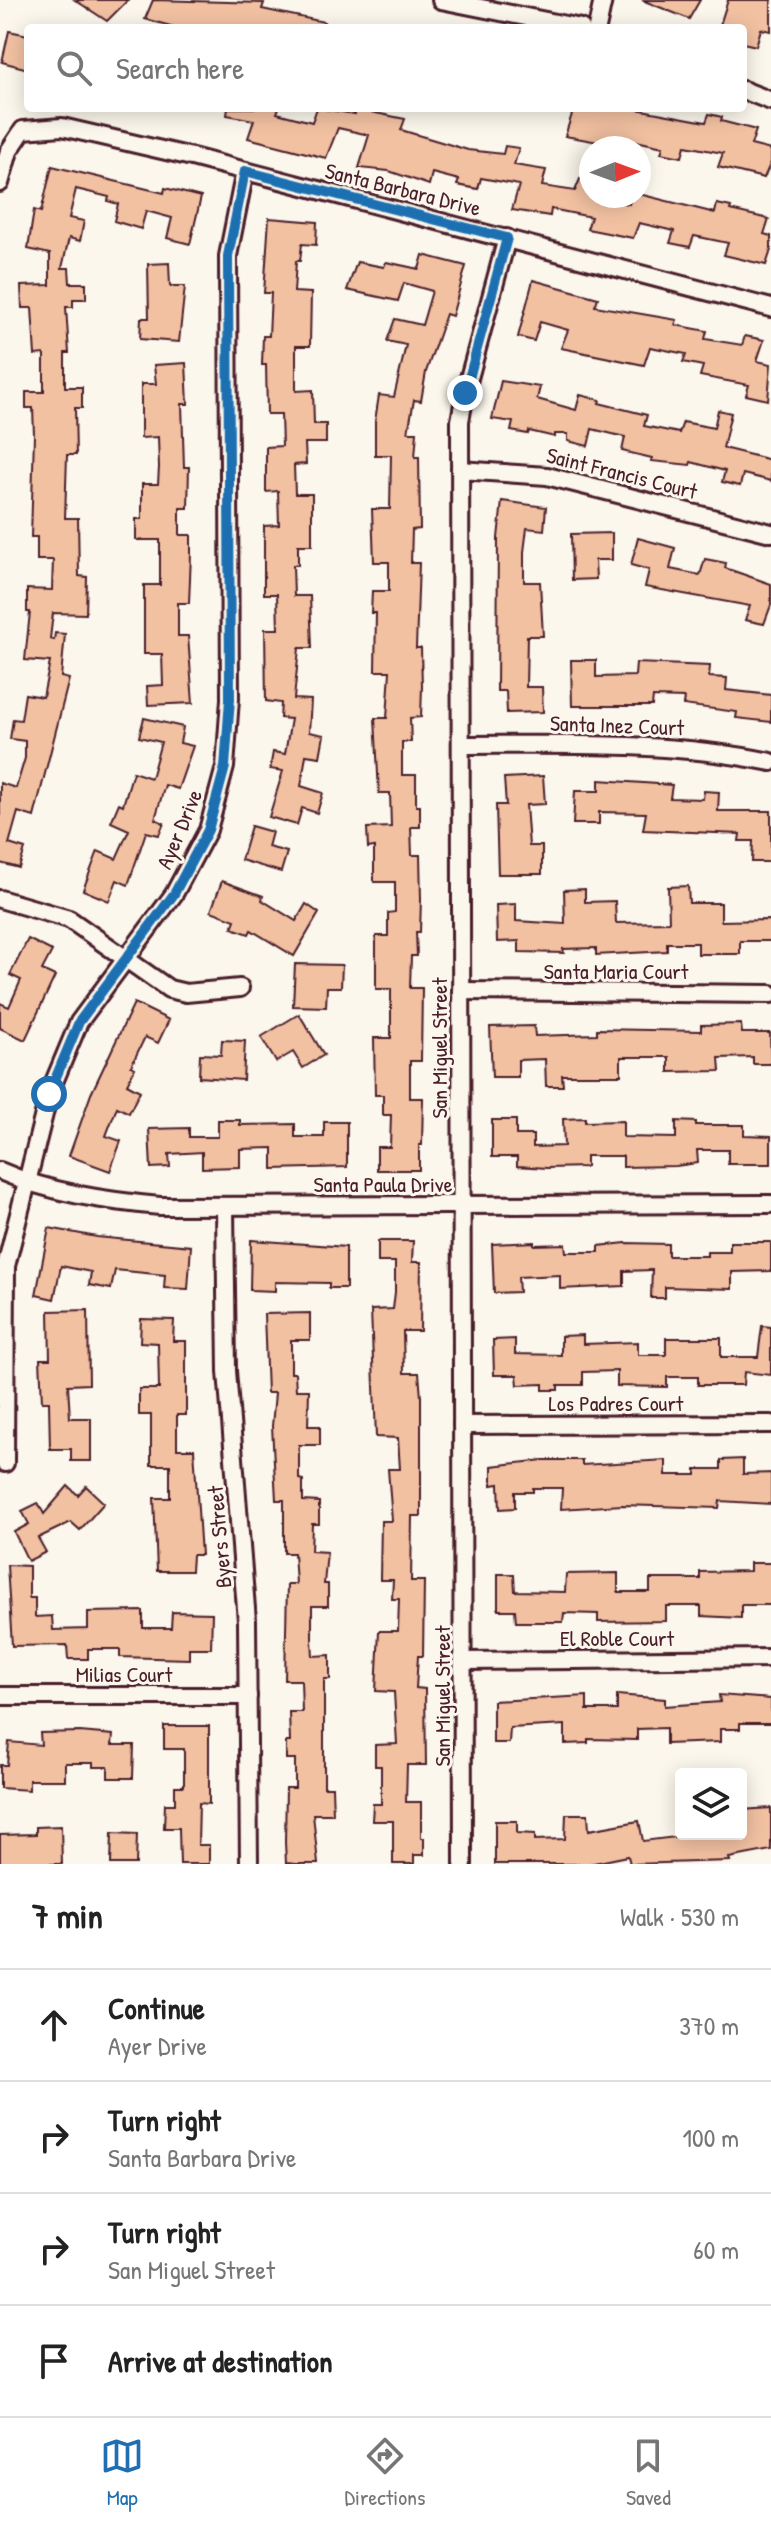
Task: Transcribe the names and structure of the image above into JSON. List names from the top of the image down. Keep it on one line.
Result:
{"streets":{"street":["Santa Barbara Drive","Saint Francis Court","Santa Inez Court","Ayer Drive","Santa Maria Court","San Miguel Street","Santa Paula Drive","Los Padres Court","Byers Street","El Roble Court","Milias Court"]},"crossings":[["Santa Barbara Drive","Ayer Drive"],["Santa Barbara Drive","San Miguel Street"],["Saint Francis Court","San Miguel Street"],["Santa Inez Court","San Miguel Street"],["Ayer Drive","Santa Paula Drive"],["Santa Maria Court","San Miguel Street"],["San Miguel Street","Santa Paula Drive"],["San Miguel Street","Los Padres Court"],["San Miguel Street","El Roble Court"],["Santa Paula Drive","Byers Street"],["Byers Street","Milias Court"]],"north":"right","page":{"search":"Search here","heading":["7 min","Walk · 530 m"],"list":[["Continue","Ayer Drive","370 m"],["Turn right","Santa Barbara Drive","100 m"],["Turn right","San Miguel Street","60 m"],"Arrive at destination"],"nav":["Map","Directions","Saved"]}}
